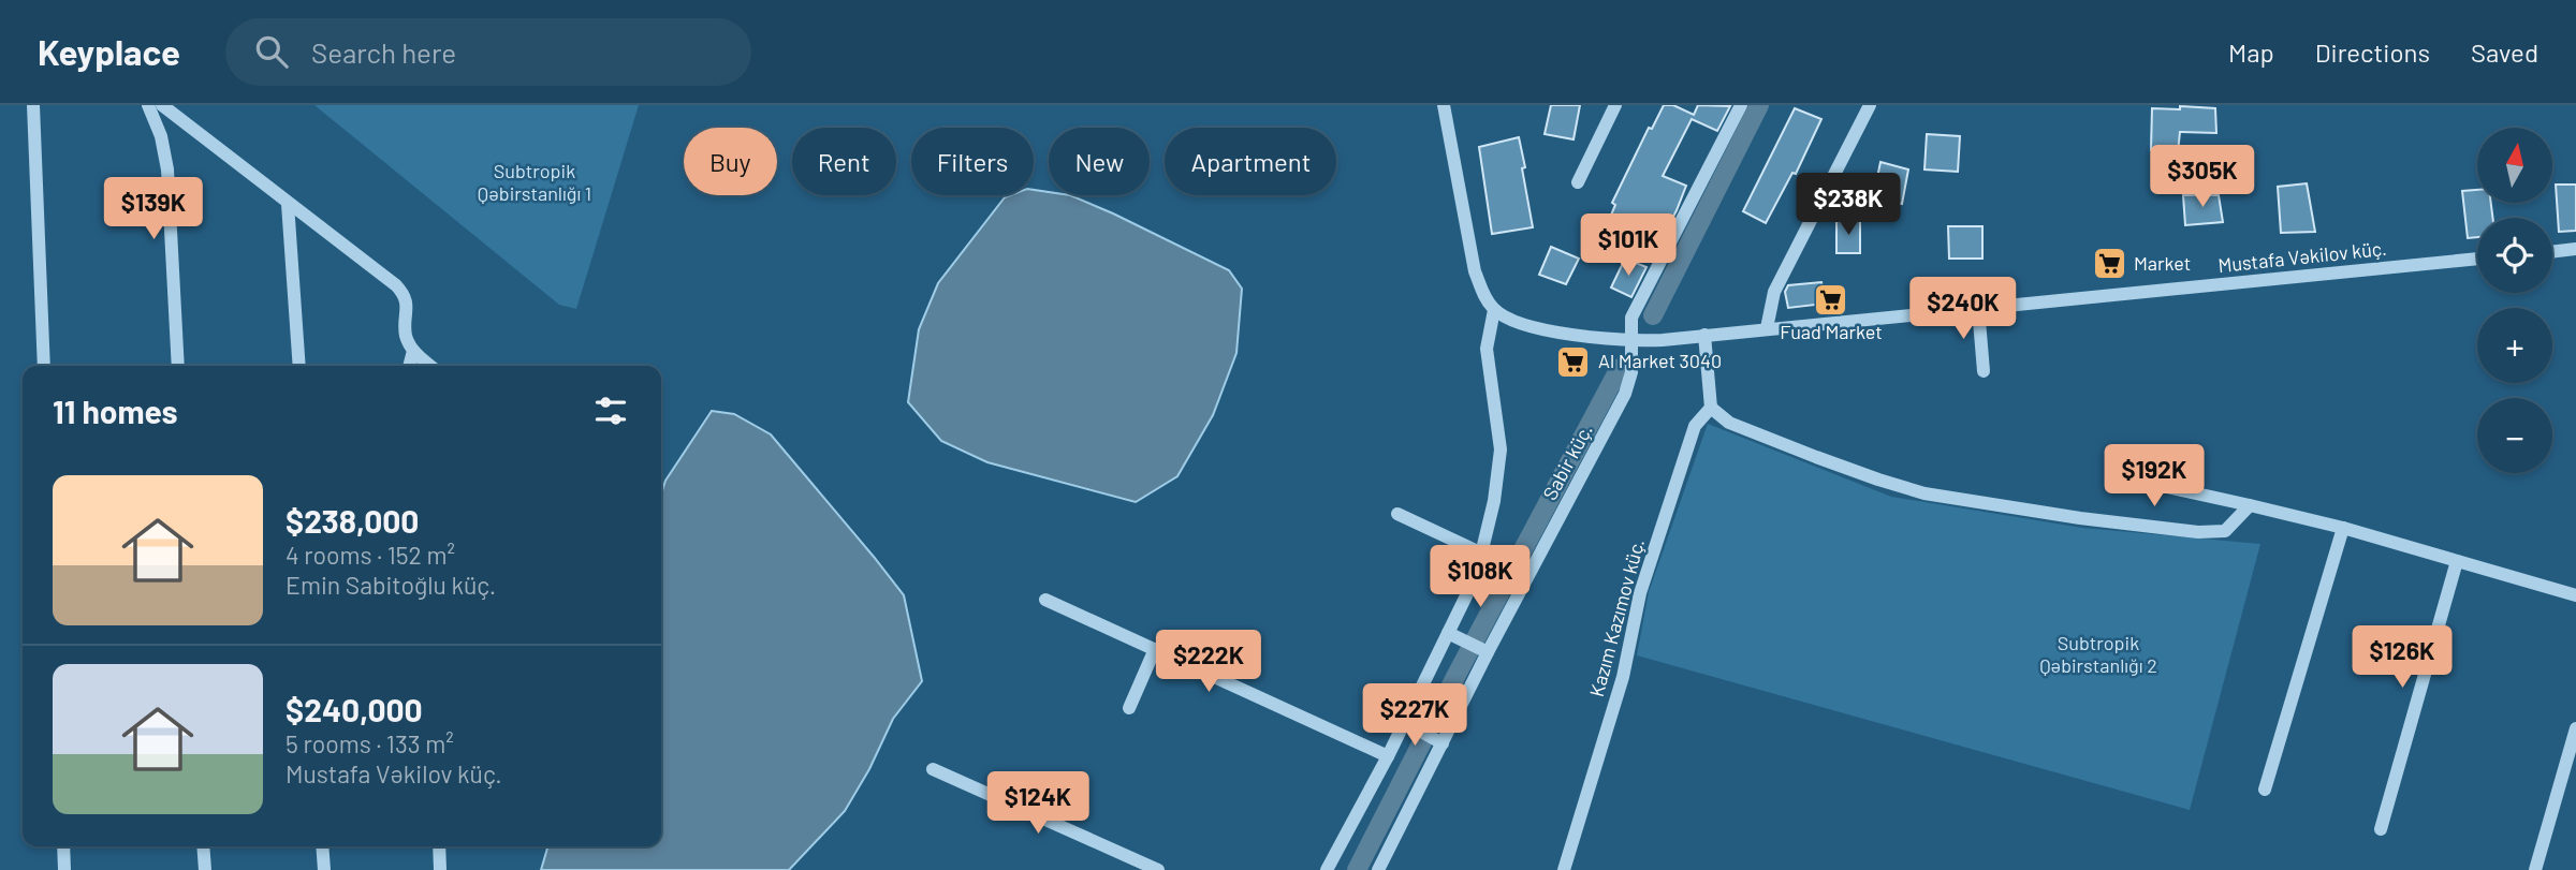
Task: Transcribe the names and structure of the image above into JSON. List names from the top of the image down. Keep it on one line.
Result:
{"streets":{"street":["Mustafa Vəkilov küç.","Sabir küç.","Kazım Kazımov küç."]},"crossings":[["Mustafa Vəkilov küç.","Sabir küç."]],"parks":["Subtropik Qəbirstanlığı 1","Subtropik Qəbirstanlığı 2"],"places":{"supermarket":["Market","Fuad Market","Al Market 3040"]},"north":"top","page":{"header":"Keyplace","search":"Search here","nav":["Map","Directions","Saved"],"map_buttons":["+","−"],"chip":["Buy","Rent","Filters","New","Apartment"],"price":["$305K","$238K","$139K","$101K","$240K","$192K","$108K","$126K","$222K","$227K","$124K"],"heading":"11 homes","list":[{"name":"$238,000","note":"4 rooms · 152 m² · Emin Sabitoğlu küç."},{"name":"$240,000","note":"5 rooms · 133 m² · Mustafa Vəkilov küç."}]}}
